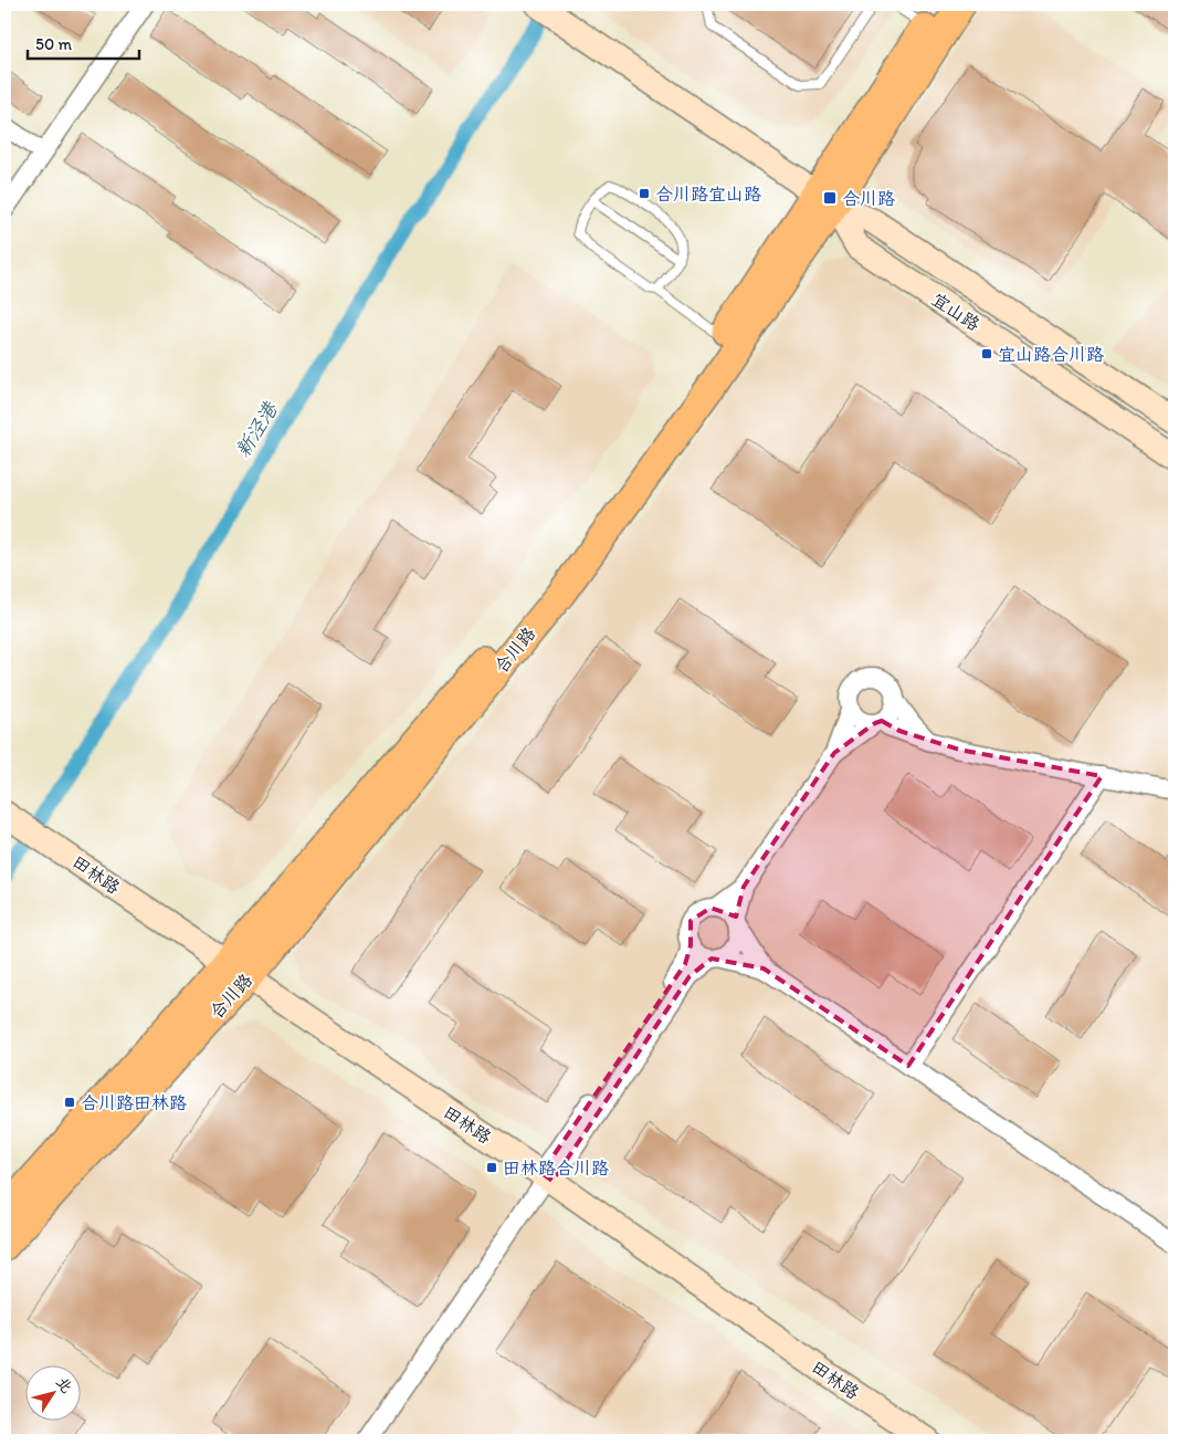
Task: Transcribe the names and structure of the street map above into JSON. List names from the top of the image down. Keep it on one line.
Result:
{"streets":{"main road":["合川路"],"street":["宜山路","田林路"]},"crossings":[["宜山路","合川路"],["合川路","田林路"]],"water":["新泾港"],"places":{"transit":["合川路宜山路","合川路","宜山路合川路","合川路田林路","田林路合川路"]},"scale_bar":"50 m","north":"top right"}
